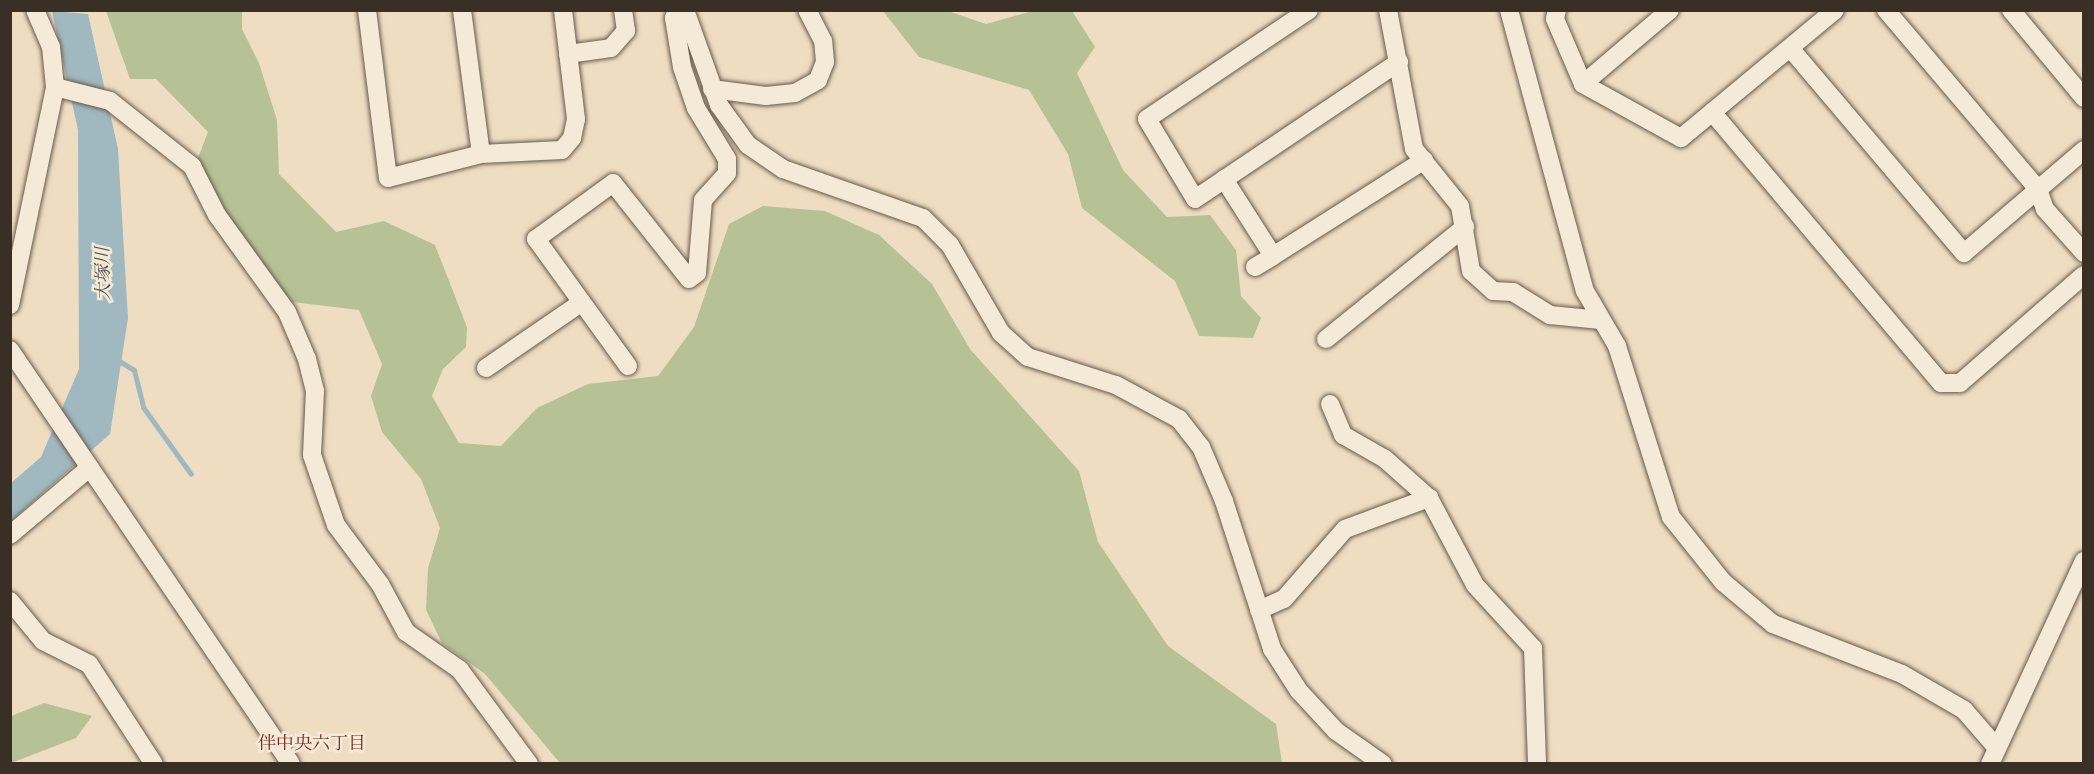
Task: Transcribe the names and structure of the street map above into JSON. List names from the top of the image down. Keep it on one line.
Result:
{"districts":["伴中央六丁目"],"water":["大塚川"]}
